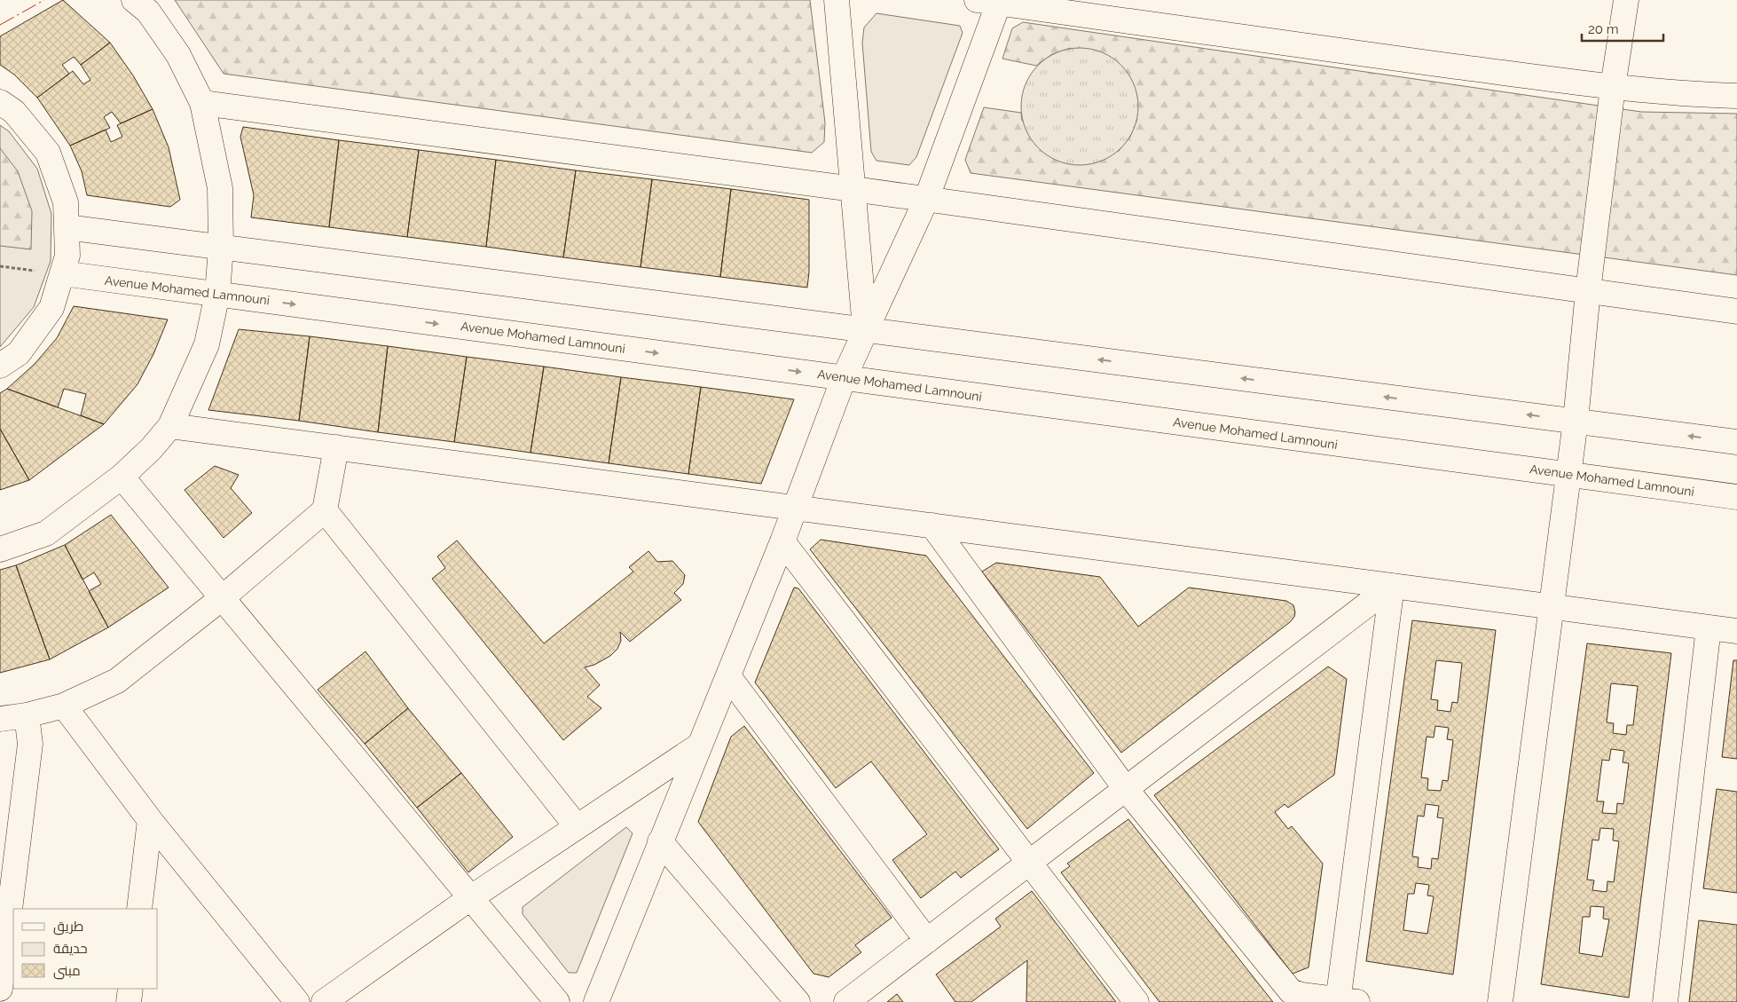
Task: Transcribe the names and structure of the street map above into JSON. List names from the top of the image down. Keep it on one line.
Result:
{"streets":{"street":["Avenue Mohamed Lamnouni"]},"legend":["طريق","حديقة","مبنى"],"scale_bar":"20 m"}
